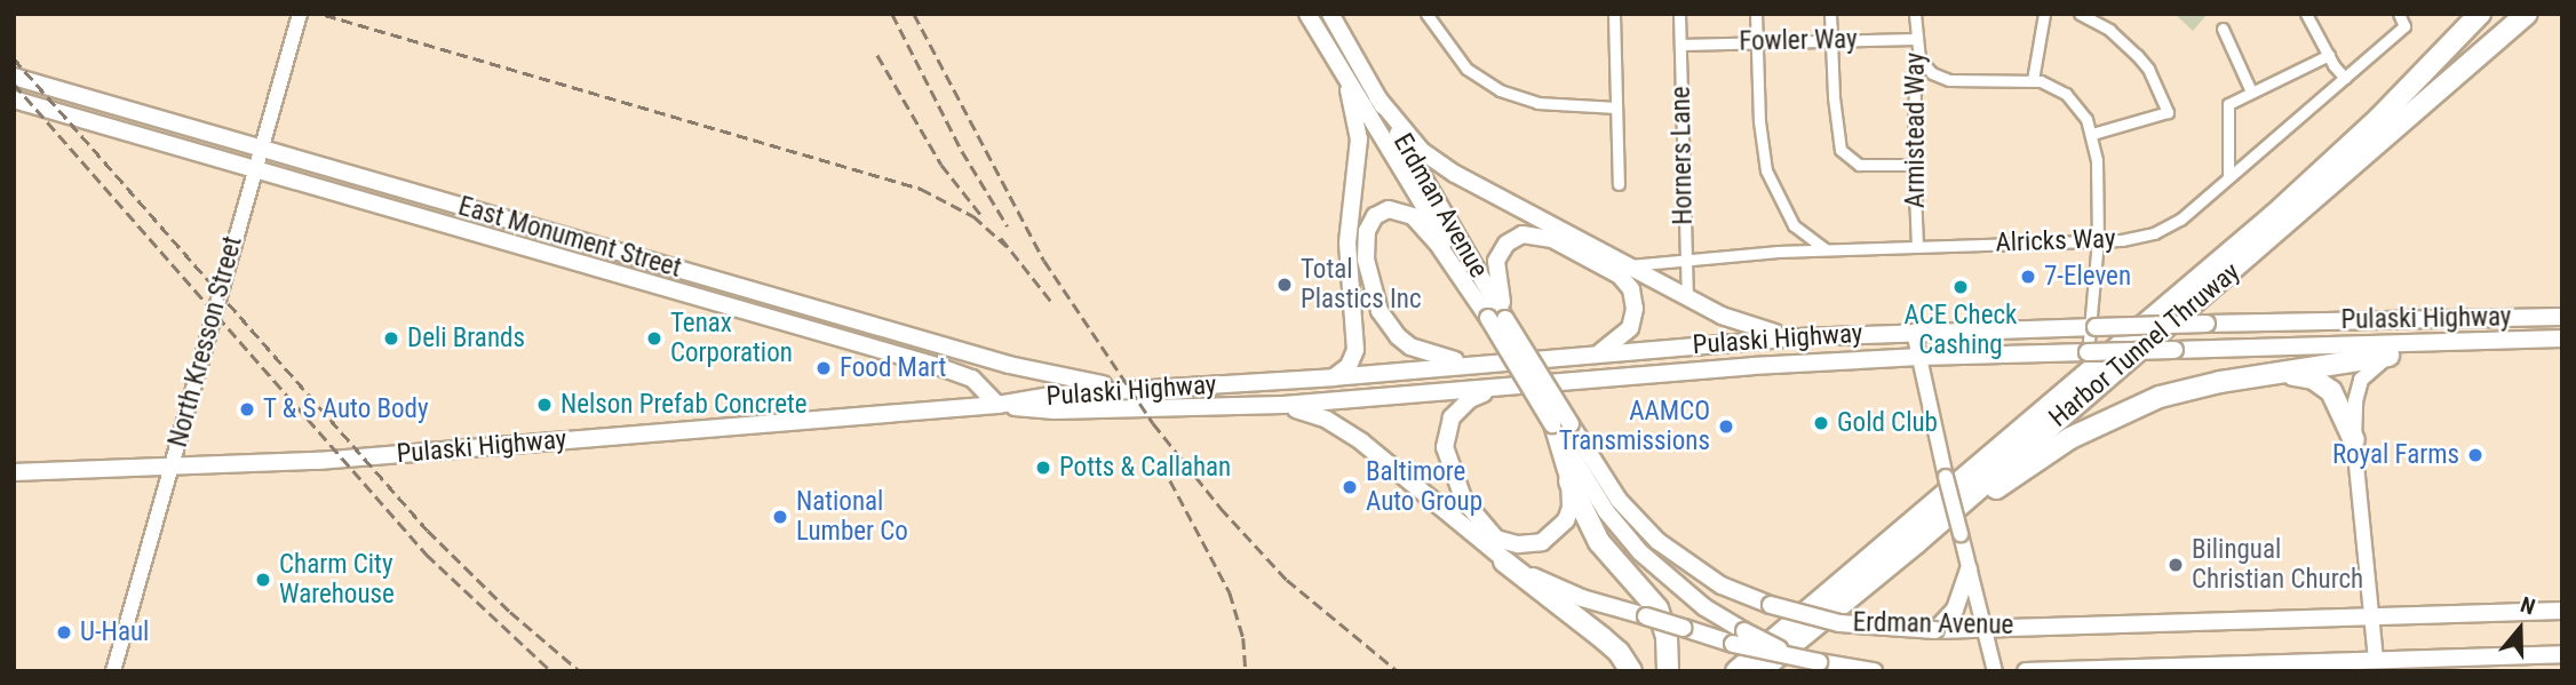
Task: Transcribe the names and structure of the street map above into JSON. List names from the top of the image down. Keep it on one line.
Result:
{"streets":{"highway":["Harbor Tunnel Thruway"],"main road":["Erdman Avenue","East Monument Street","Pulaski Highway"],"street":["Fowler Way","Armistead Way","Horners Lane","Alricks Way","North Kresson Street"]},"crossings":[["Fowler Way","Armistead Way"],["Fowler Way","Horners Lane"],["Armistead Way","Alricks Way"],["Horners Lane","Alricks Way"],["East Monument Street","Pulaski Highway"],["East Monument Street","North Kresson Street"],["Pulaski Highway","North Kresson Street"]],"places":["7-Eleven","Total Plastics Inc","ACE Check Cashing","Deli Brands","Tenax Corporation","Food Mart","Nelson Prefab Concrete","T & S Auto Body","Gold Club","AAMCO Transmissions","Royal Farms","Potts & Callahan","Baltimore Auto Group","National Lumber Co","Bilingual Christian Church","Charm City Warehouse","U-Haul"],"north":"top"}
